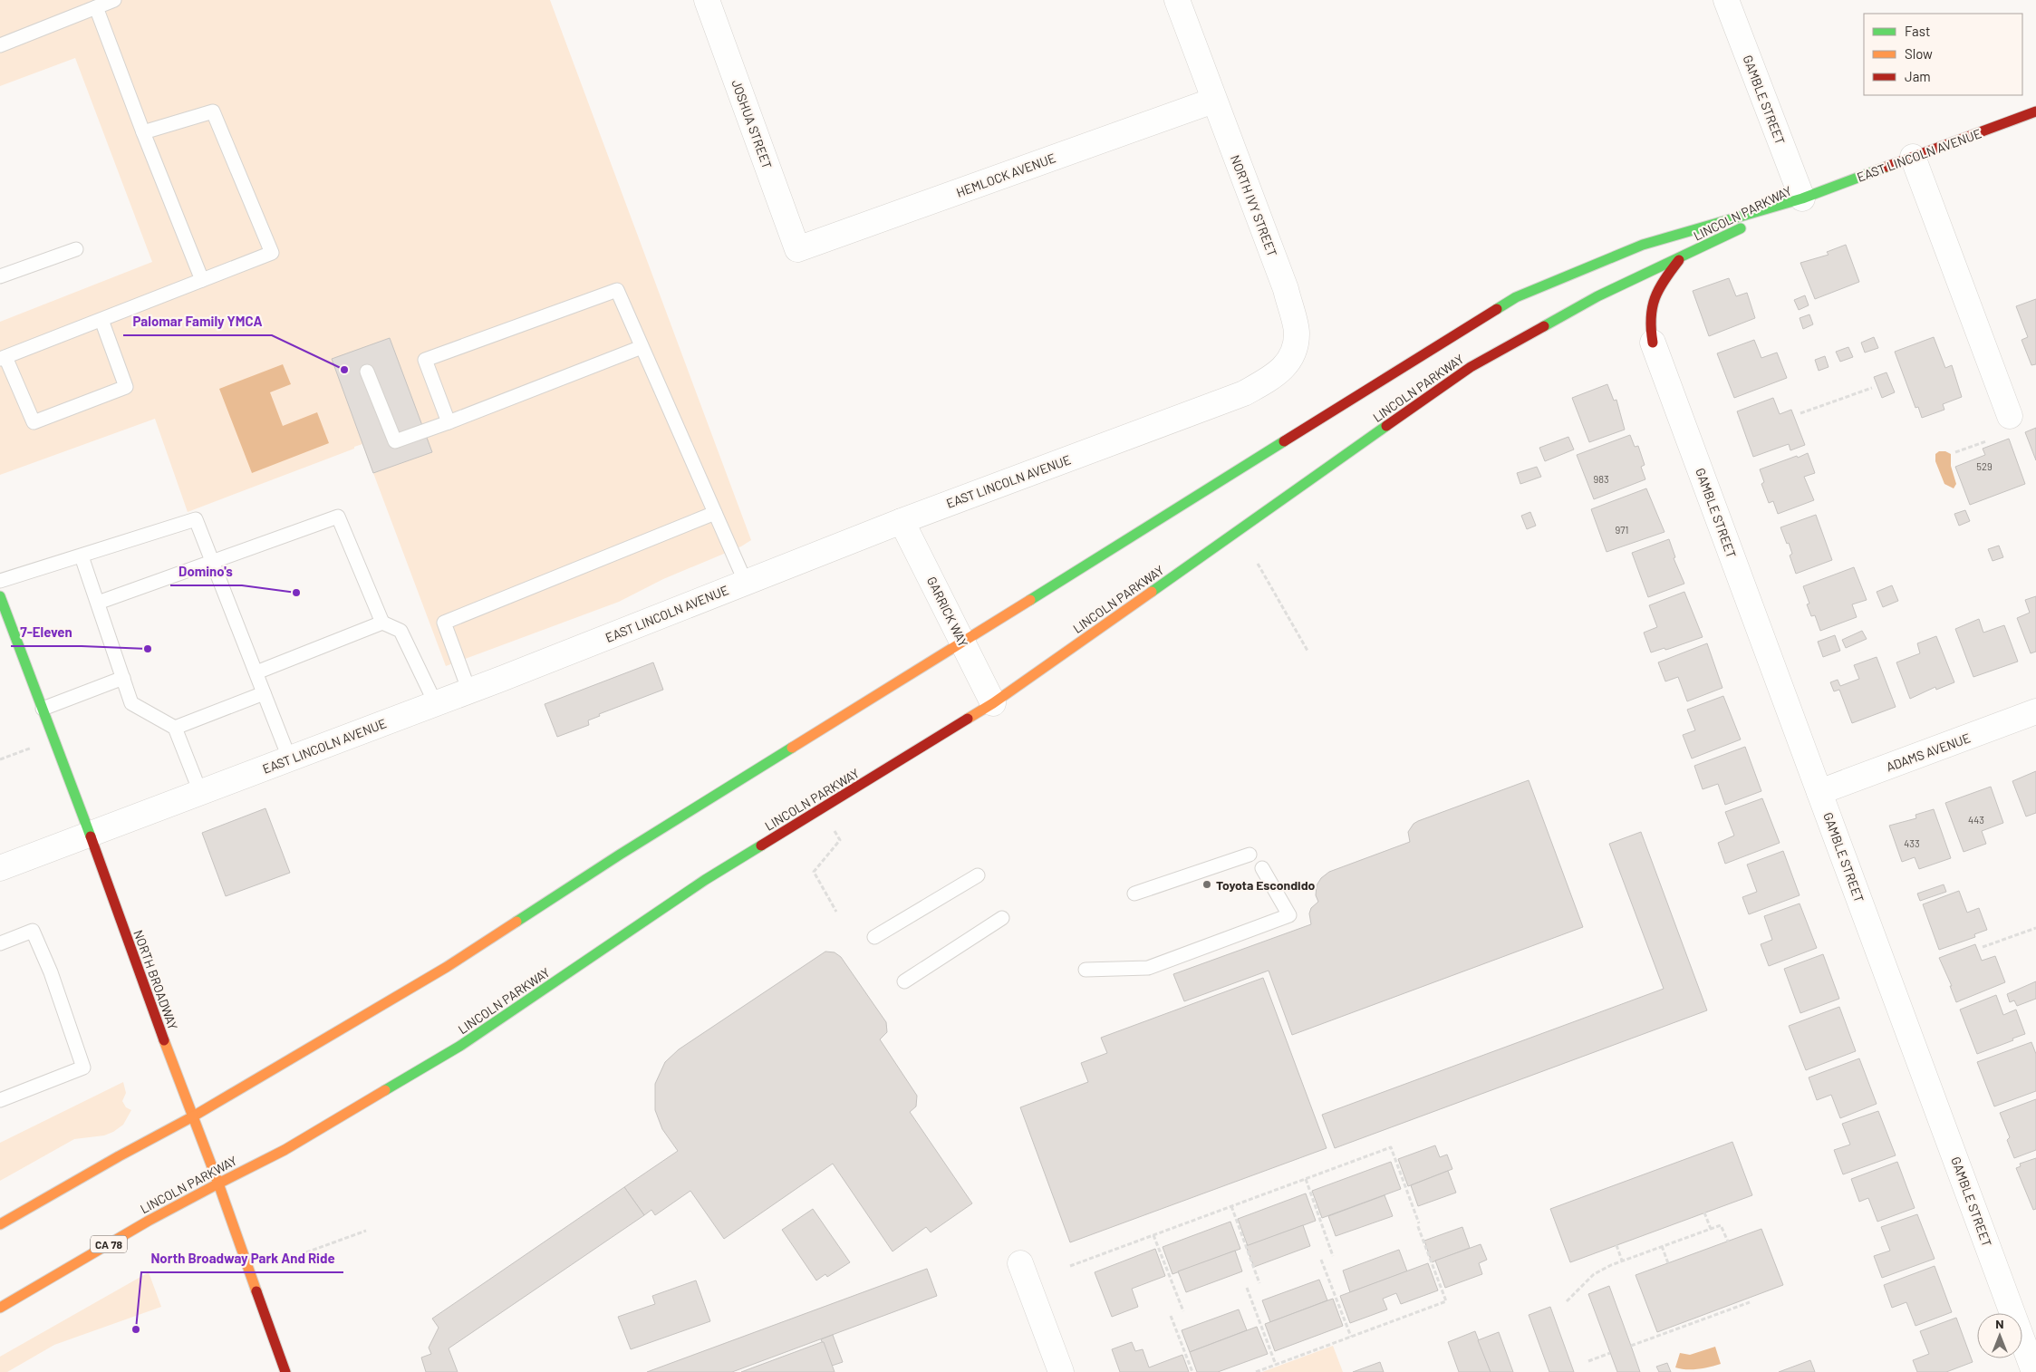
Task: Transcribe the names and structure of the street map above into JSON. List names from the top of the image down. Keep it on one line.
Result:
{"streets":{"main road":["EAST LINCOLN AVENUE","LINCOLN PARKWAY","NORTH BROADWAY","CA 78"],"street":["GAMBLE STREET","JOSHUA STREET","HEMLOCK AVENUE","NORTH IVY STREET","GARRICK WAY","ADAMS AVENUE"]},"crossings":[["GAMBLE STREET","EAST LINCOLN AVENUE"],["GAMBLE STREET","LINCOLN PARKWAY"],["GAMBLE STREET","ADAMS AVENUE"],["JOSHUA STREET","HEMLOCK AVENUE"],["EAST LINCOLN AVENUE","NORTH IVY STREET"],["EAST LINCOLN AVENUE","LINCOLN PARKWAY"],["EAST LINCOLN AVENUE","GARRICK WAY"],["EAST LINCOLN AVENUE","NORTH BROADWAY"],["HEMLOCK AVENUE","NORTH IVY STREET"],["LINCOLN PARKWAY","GARRICK WAY"],["LINCOLN PARKWAY","NORTH BROADWAY"]],"places":["Palomar Family YMCA","Domino's","7-Eleven","Toyota Escondido","North Broadway Park And Ride"],"house_numbers":["529","983","971","443","433"],"legend":["Fast","Slow","Jam"],"north":"top"}
